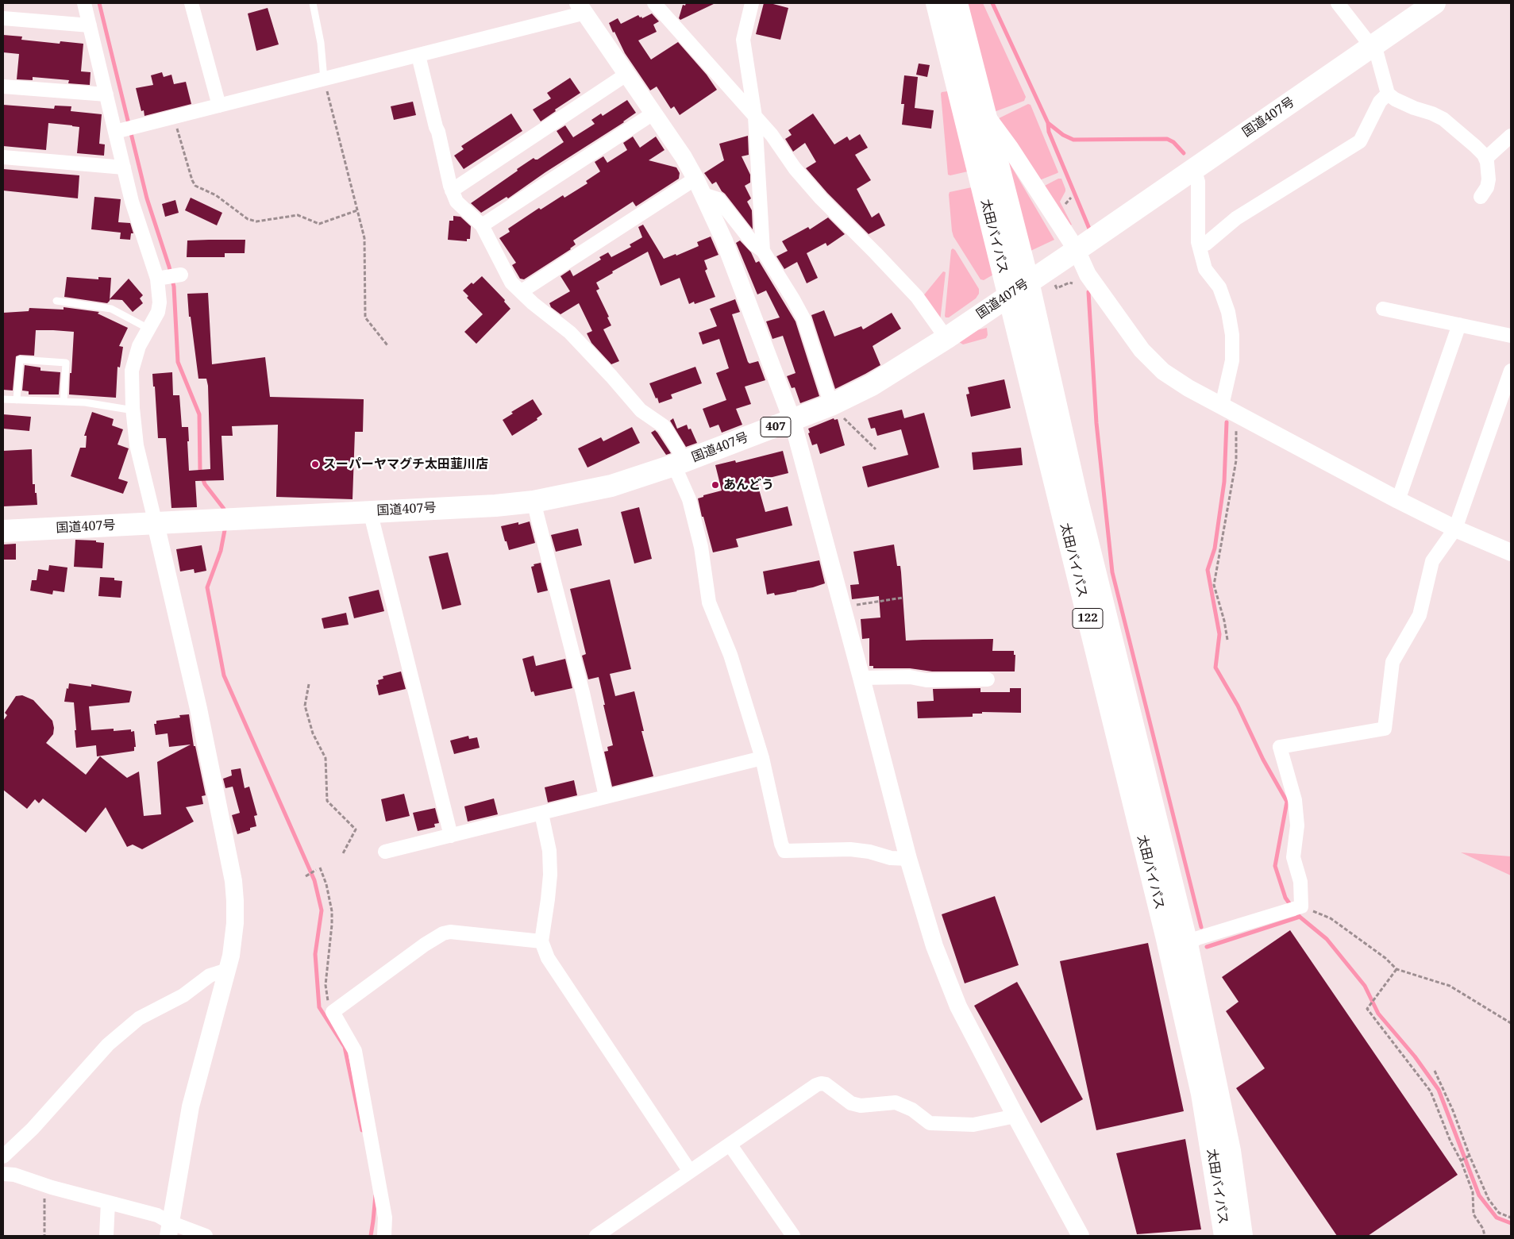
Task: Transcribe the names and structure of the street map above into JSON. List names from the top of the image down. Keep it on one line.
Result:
{"streets":{"highway":["国道407号","太田バイパス","407","122"]},"crossings":[["国道407号","太田バイパス"]],"places":["スーパーヤマグチ太田韮川店","あんどう"]}
